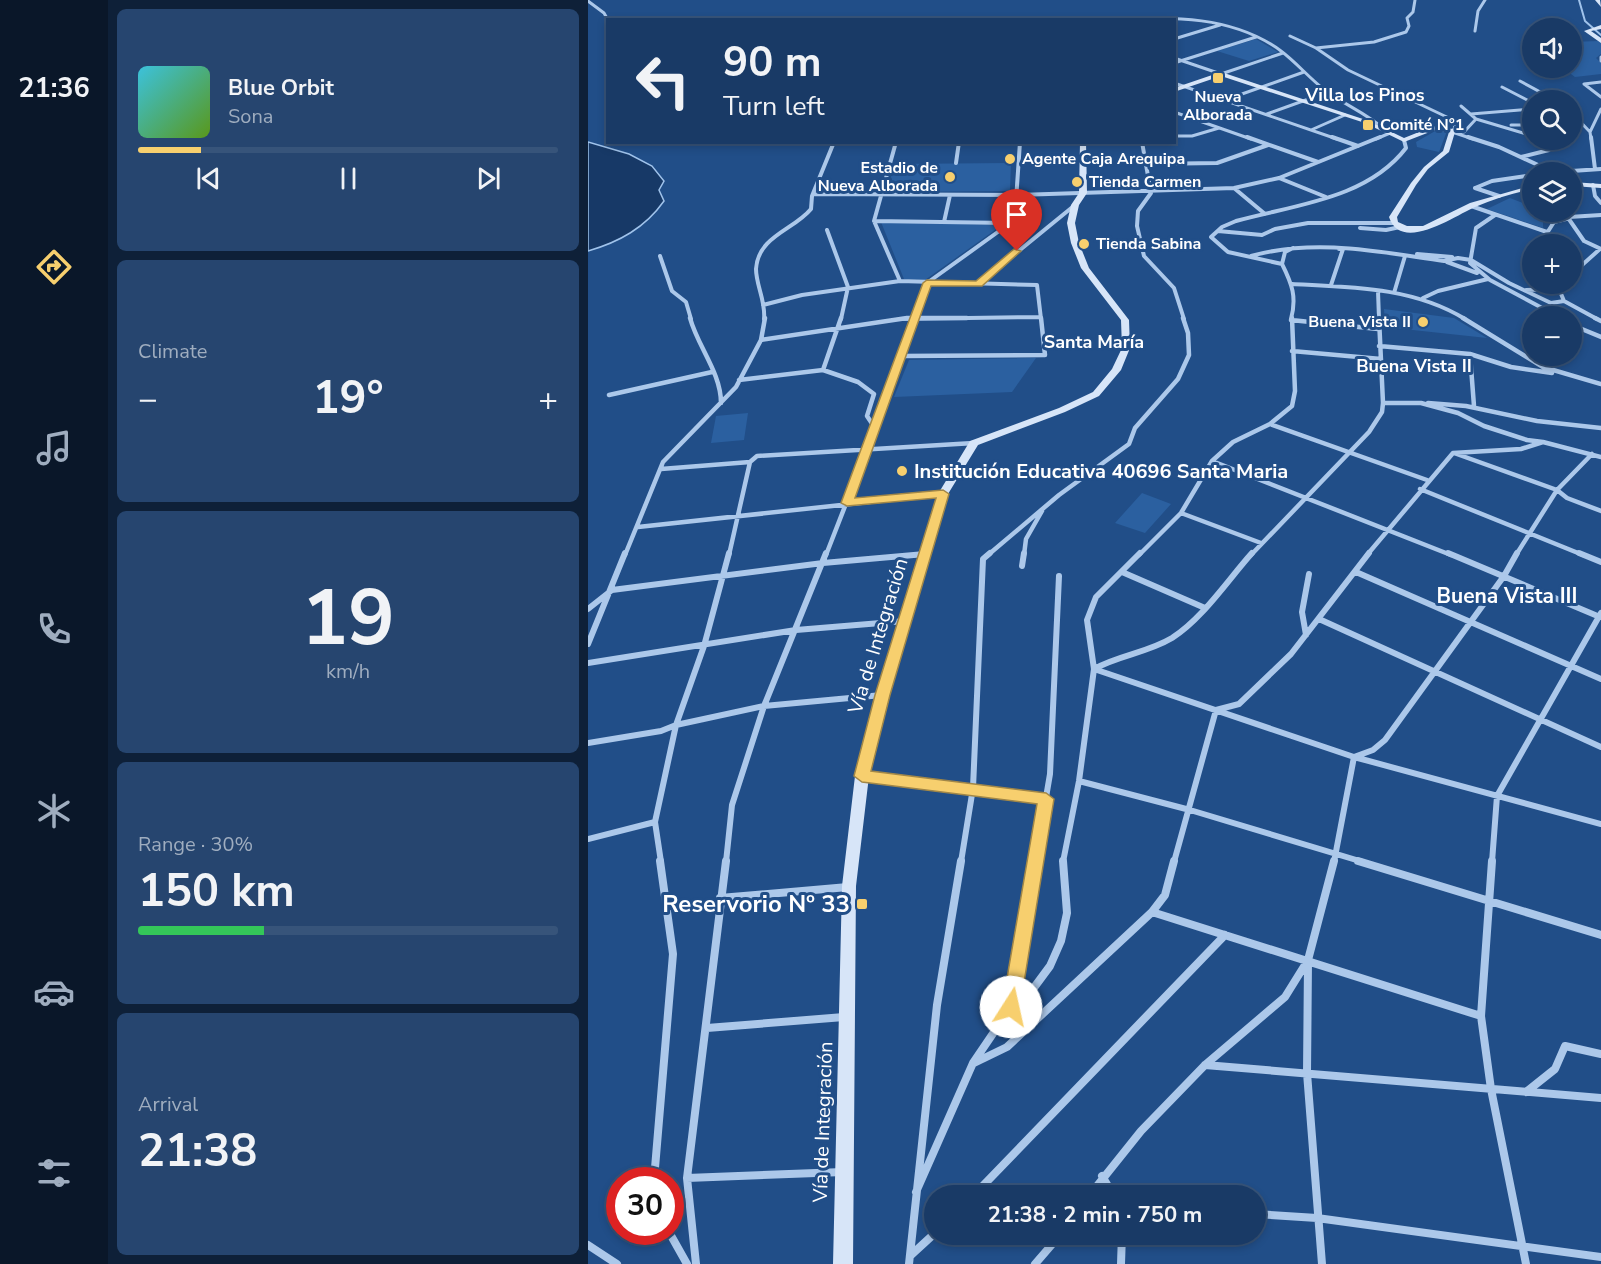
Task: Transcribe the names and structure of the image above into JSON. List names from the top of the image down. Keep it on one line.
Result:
{"streets":{"main road":["Vía de Integración"]},"districts":["Villa los Pinos","Santa María","Buena Vista II","Buena Vista III"],"places":{"transit":["Nueva Alborada","Comité N°1","Reservorio Nº 33"],"other":["Agente Caja Arequipa","Estadio de Nueva Alborada","Tienda Carmen","Tienda Sabina","Buena Vista II","Institución Educativa 40696 Santa Maria"]},"page":{"tabs":"21:36","map_buttons":["+","−"],"turn":["90 m","Turn left"],"song":["Blue Orbit","Sona"],"tile":["Climate",["19","km/h"],["Range · 30%","150 km"],["Arrival","21:38"]],"heat":["−","19°","+"],"limit":"30","trip":"21:38 · 2 min · 750 m"}}
